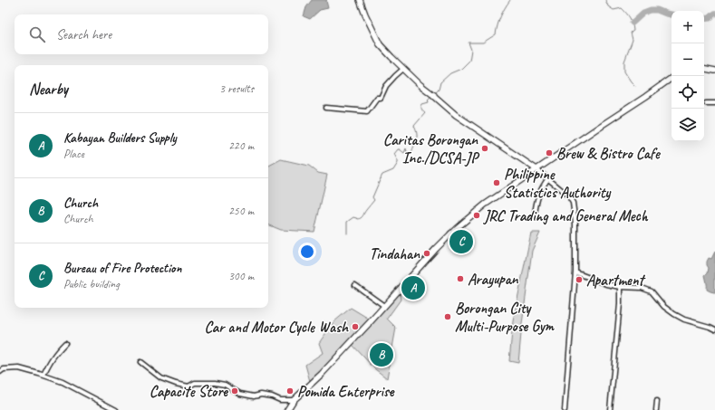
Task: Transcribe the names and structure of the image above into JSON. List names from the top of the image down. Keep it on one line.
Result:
{"places":["Caritas Borongan Inc./DCSA-JP","Brew & Bistro Cafe","Philippine Statistics Authority","JRC Trading and General Mech","Tindahan","Arayupan","Apartment","Borongan City Multi-Purpose Gym","Car and Motor Cycle Wash","Capacite Store","Pomida Enterprise"],"page":{"map_buttons":["+","−"],"search":"Search here","heading":["Nearby","3 results"],"list":[{"mark":"A","name":"Kabayan Builders Supply","note":"Place","value":"220 m"},{"mark":"B","name":"Church","note":"Church","value":"250 m"},{"mark":"C","name":"Bureau of Fire Protection","note":"Public building","value":"300 m"}],"pins":["C","A","B"]}}
